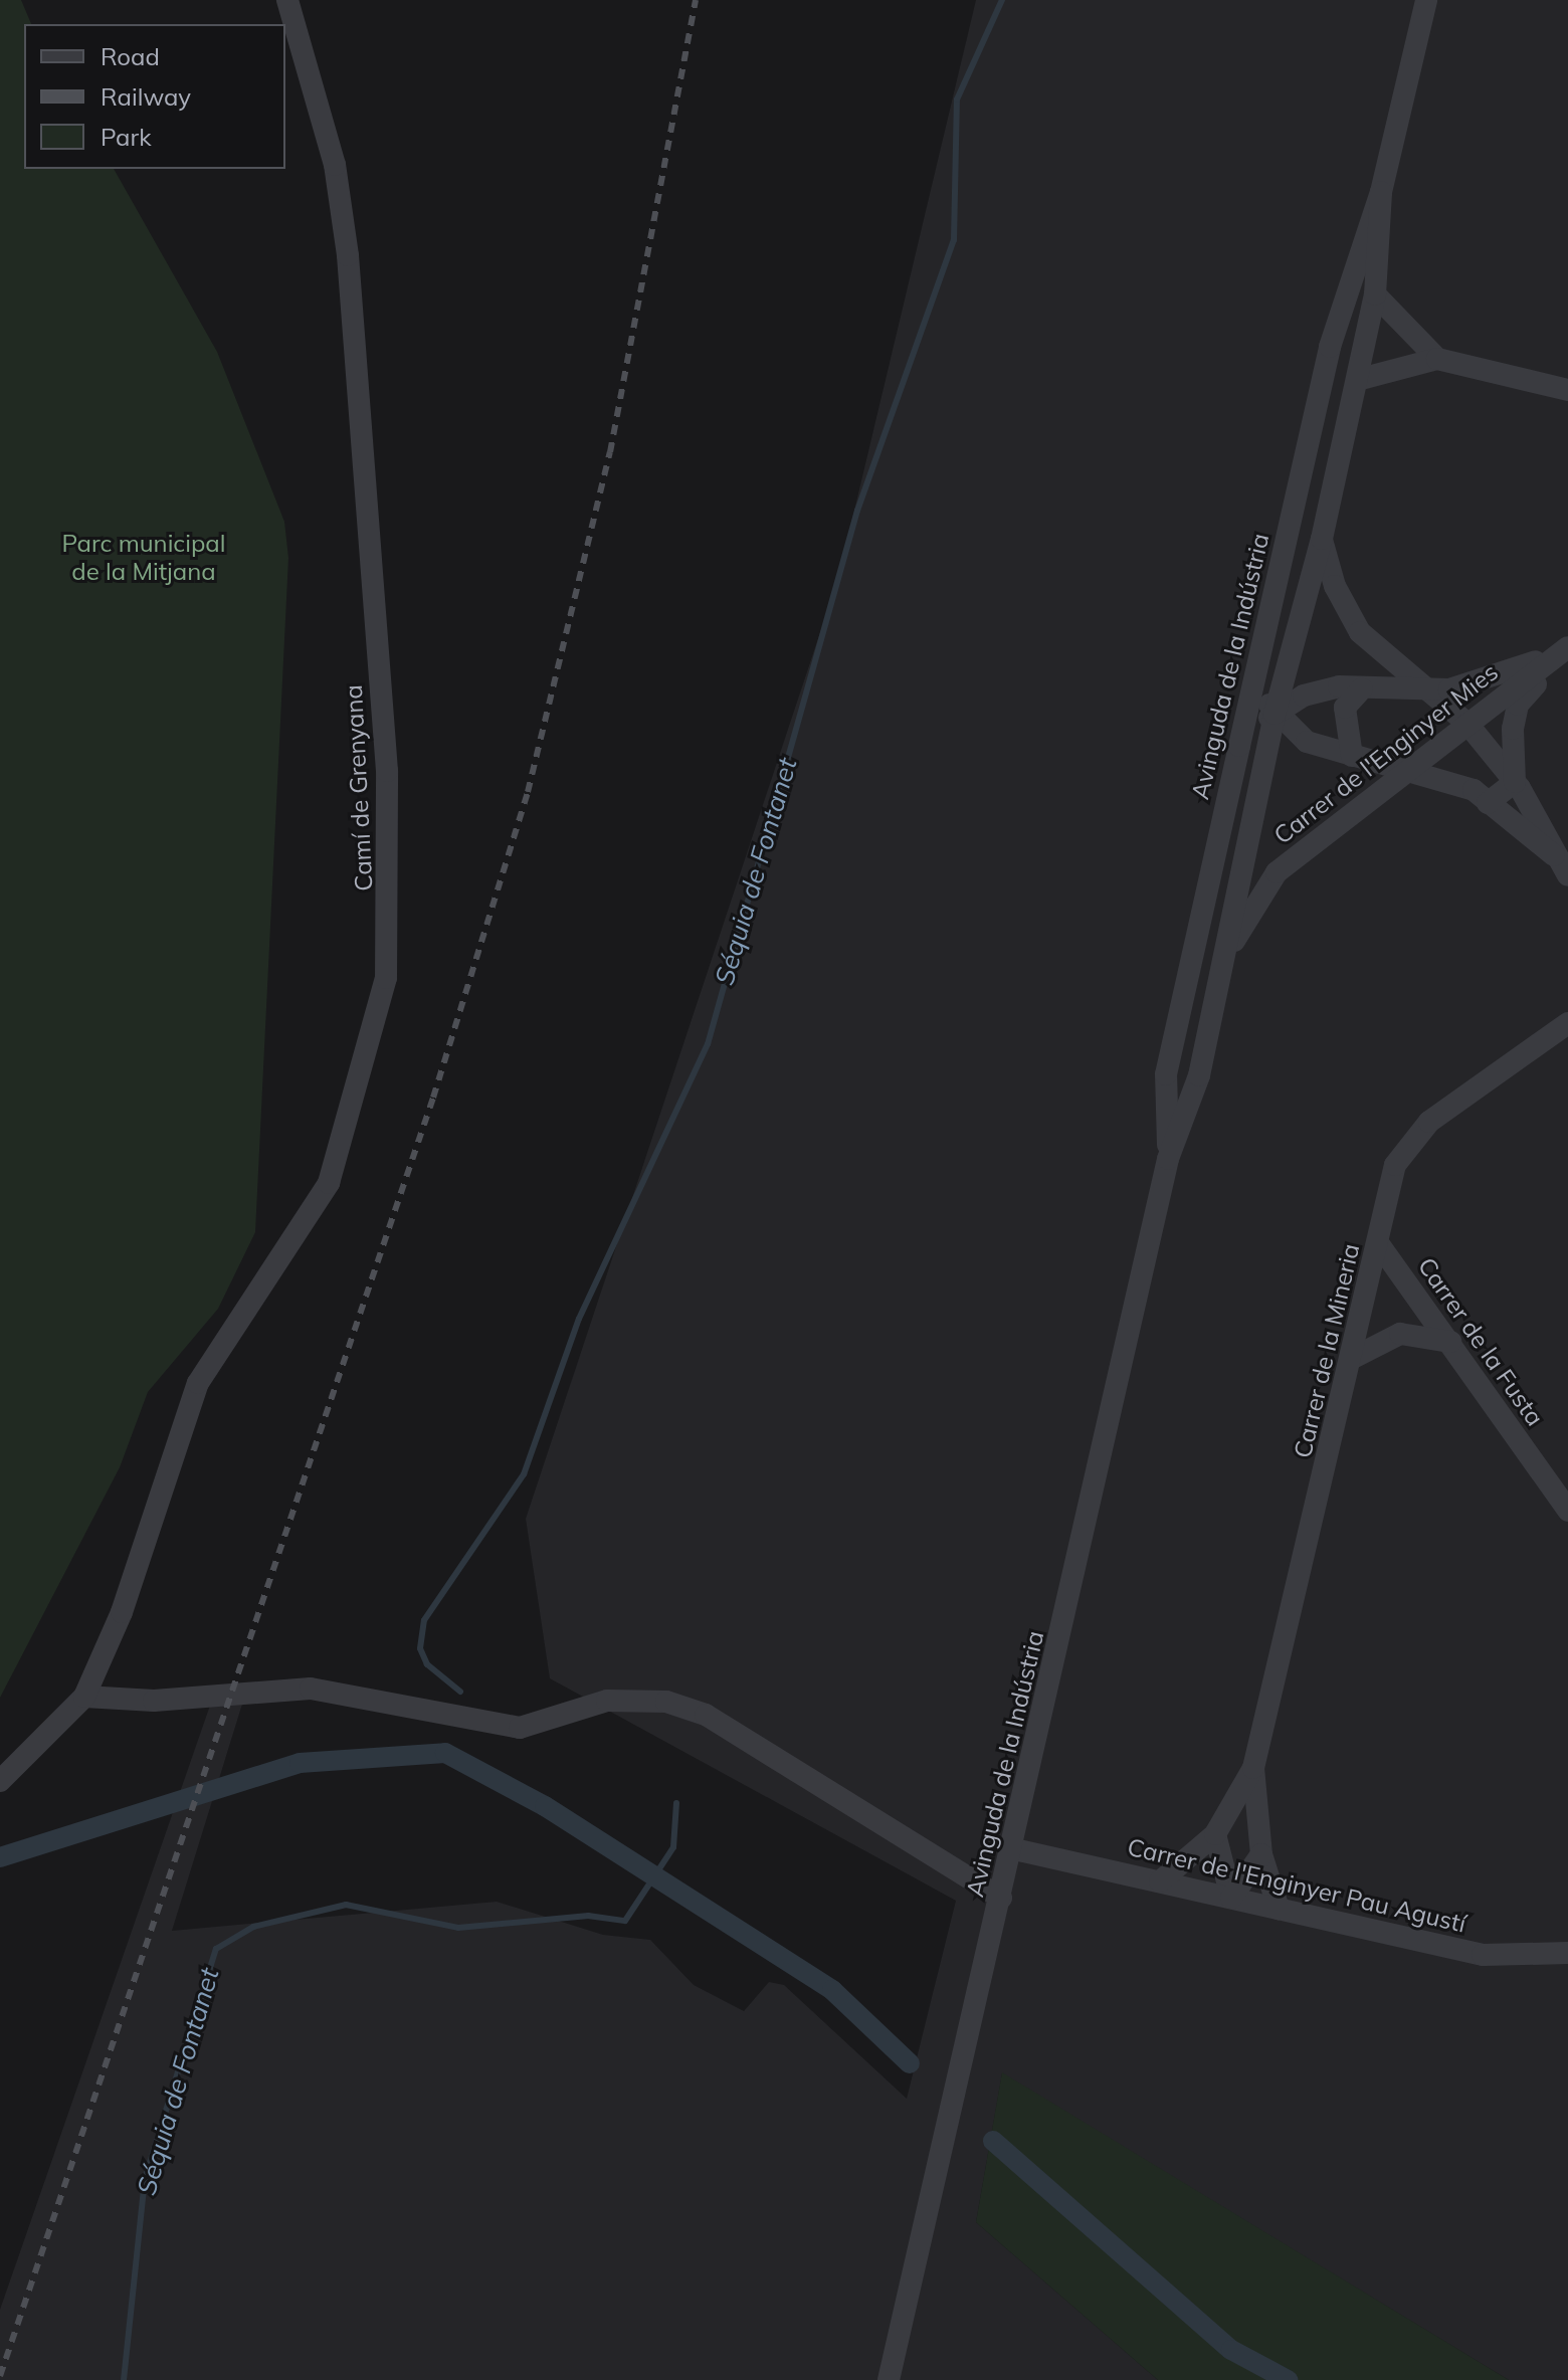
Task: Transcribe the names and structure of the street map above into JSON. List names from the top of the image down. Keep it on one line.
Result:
{"streets":{"street":["Avinguda de la Indústria","Carrer de l'Enginyer Mies","Camí de Grenyana","Carrer de la Fusta","Carrer de la Mineria","Carrer de l'Enginyer Pau Agustí"]},"crossings":[["Avinguda de la Indústria","Carrer de l'Enginyer Mies"],["Avinguda de la Indústria","Carrer de l'Enginyer Pau Agustí"],["Carrer de la Fusta","Carrer de la Mineria"],["Carrer de la Mineria","Carrer de l'Enginyer Pau Agustí"]],"water":["Séquia de Fontanet"],"parks":["Parc municipal de la Mitjana"],"legend":["Road","Railway","Park"]}
